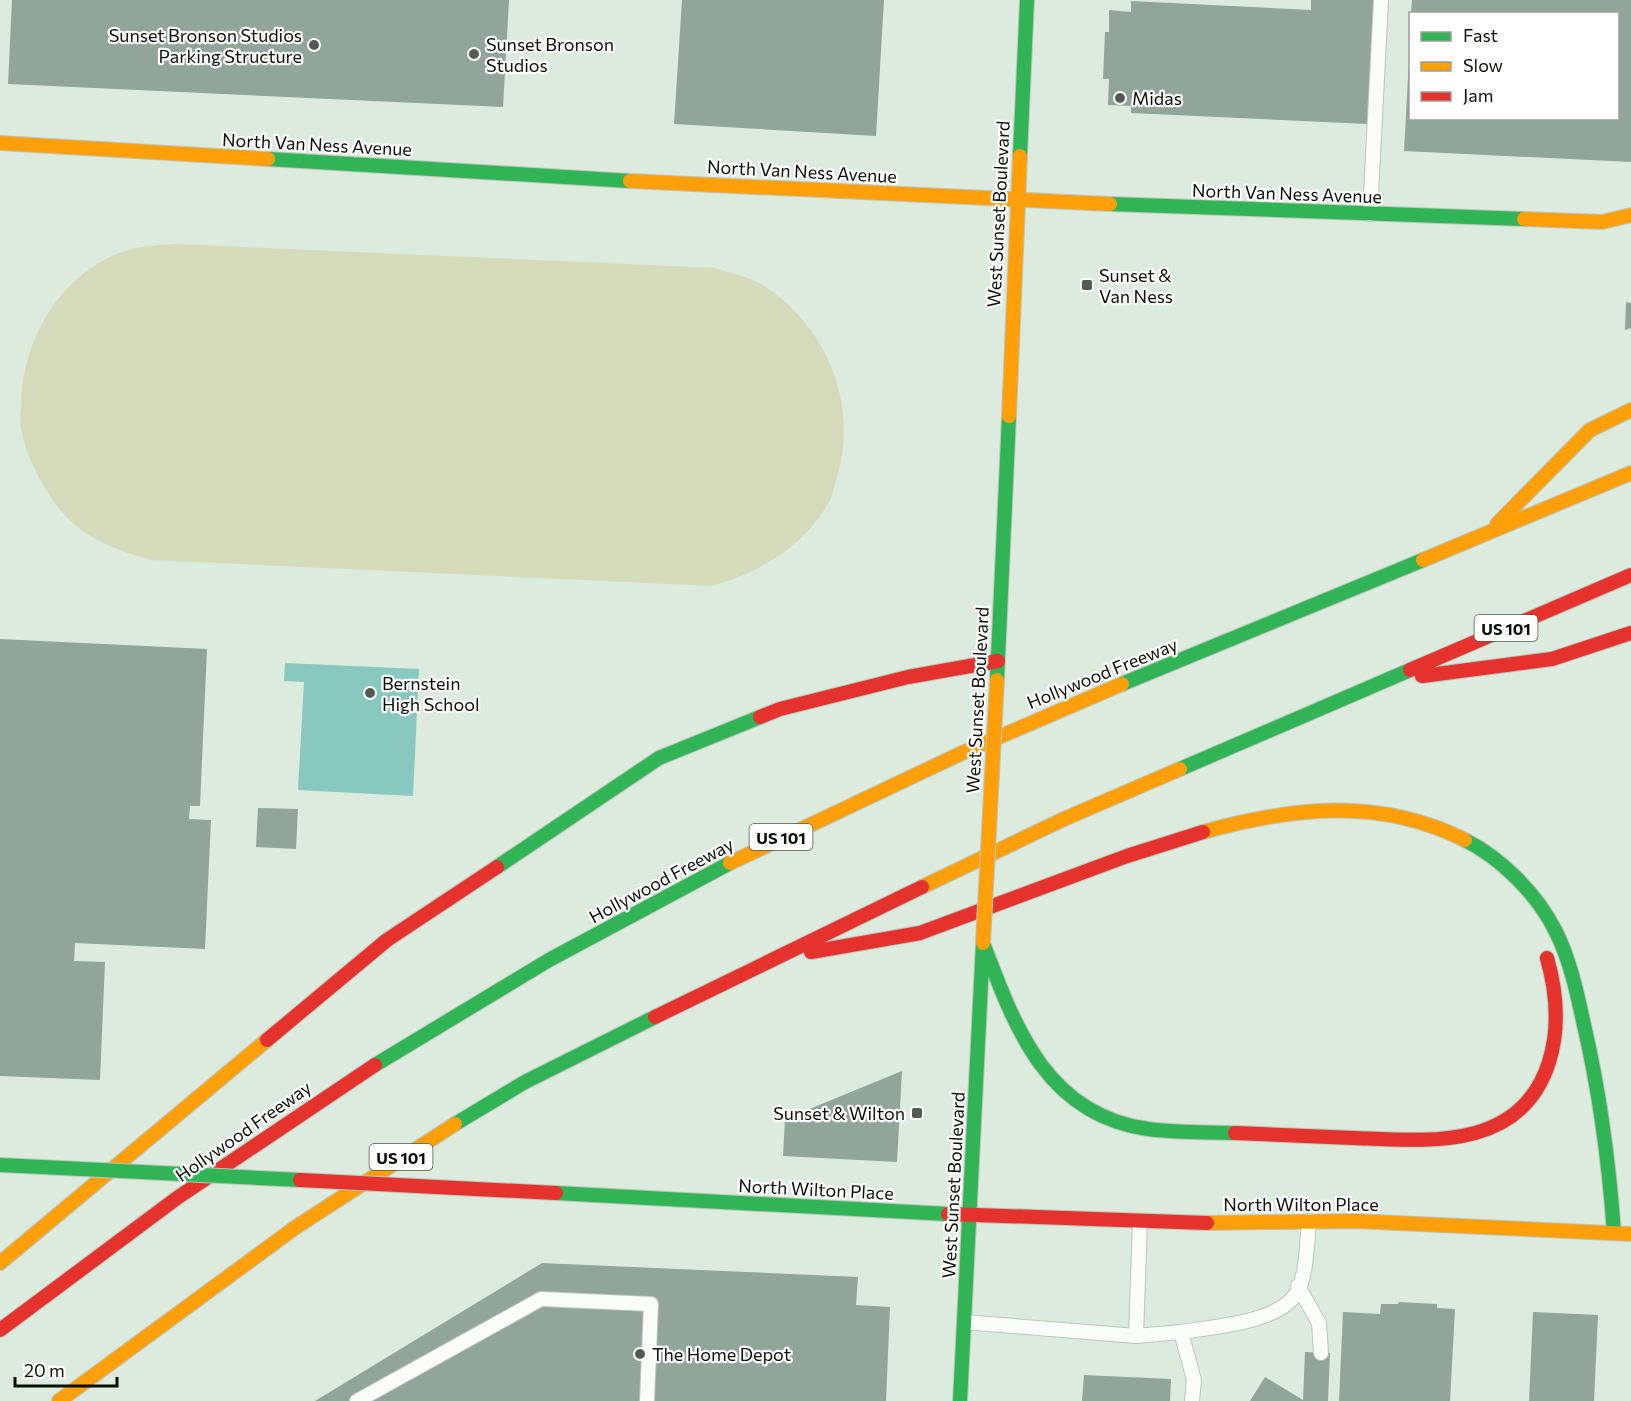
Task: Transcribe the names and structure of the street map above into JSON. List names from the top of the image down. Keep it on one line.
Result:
{"streets":{"main road":["North Van Ness Avenue","West Sunset Boulevard","US 101","Hollywood Freeway","North Wilton Place"]},"crossings":[["North Van Ness Avenue","West Sunset Boulevard"],["West Sunset Boulevard","North Wilton Place"]],"places":{"other":["Sunset Bronson Studios Parking Structure","Sunset Bronson Studios","Midas","Bernstein High School","The Home Depot"],"transit":["Sunset & Van Ness","Sunset & Wilton"]},"legend":["Fast","Slow","Jam"],"scale_bar":"20 m"}
